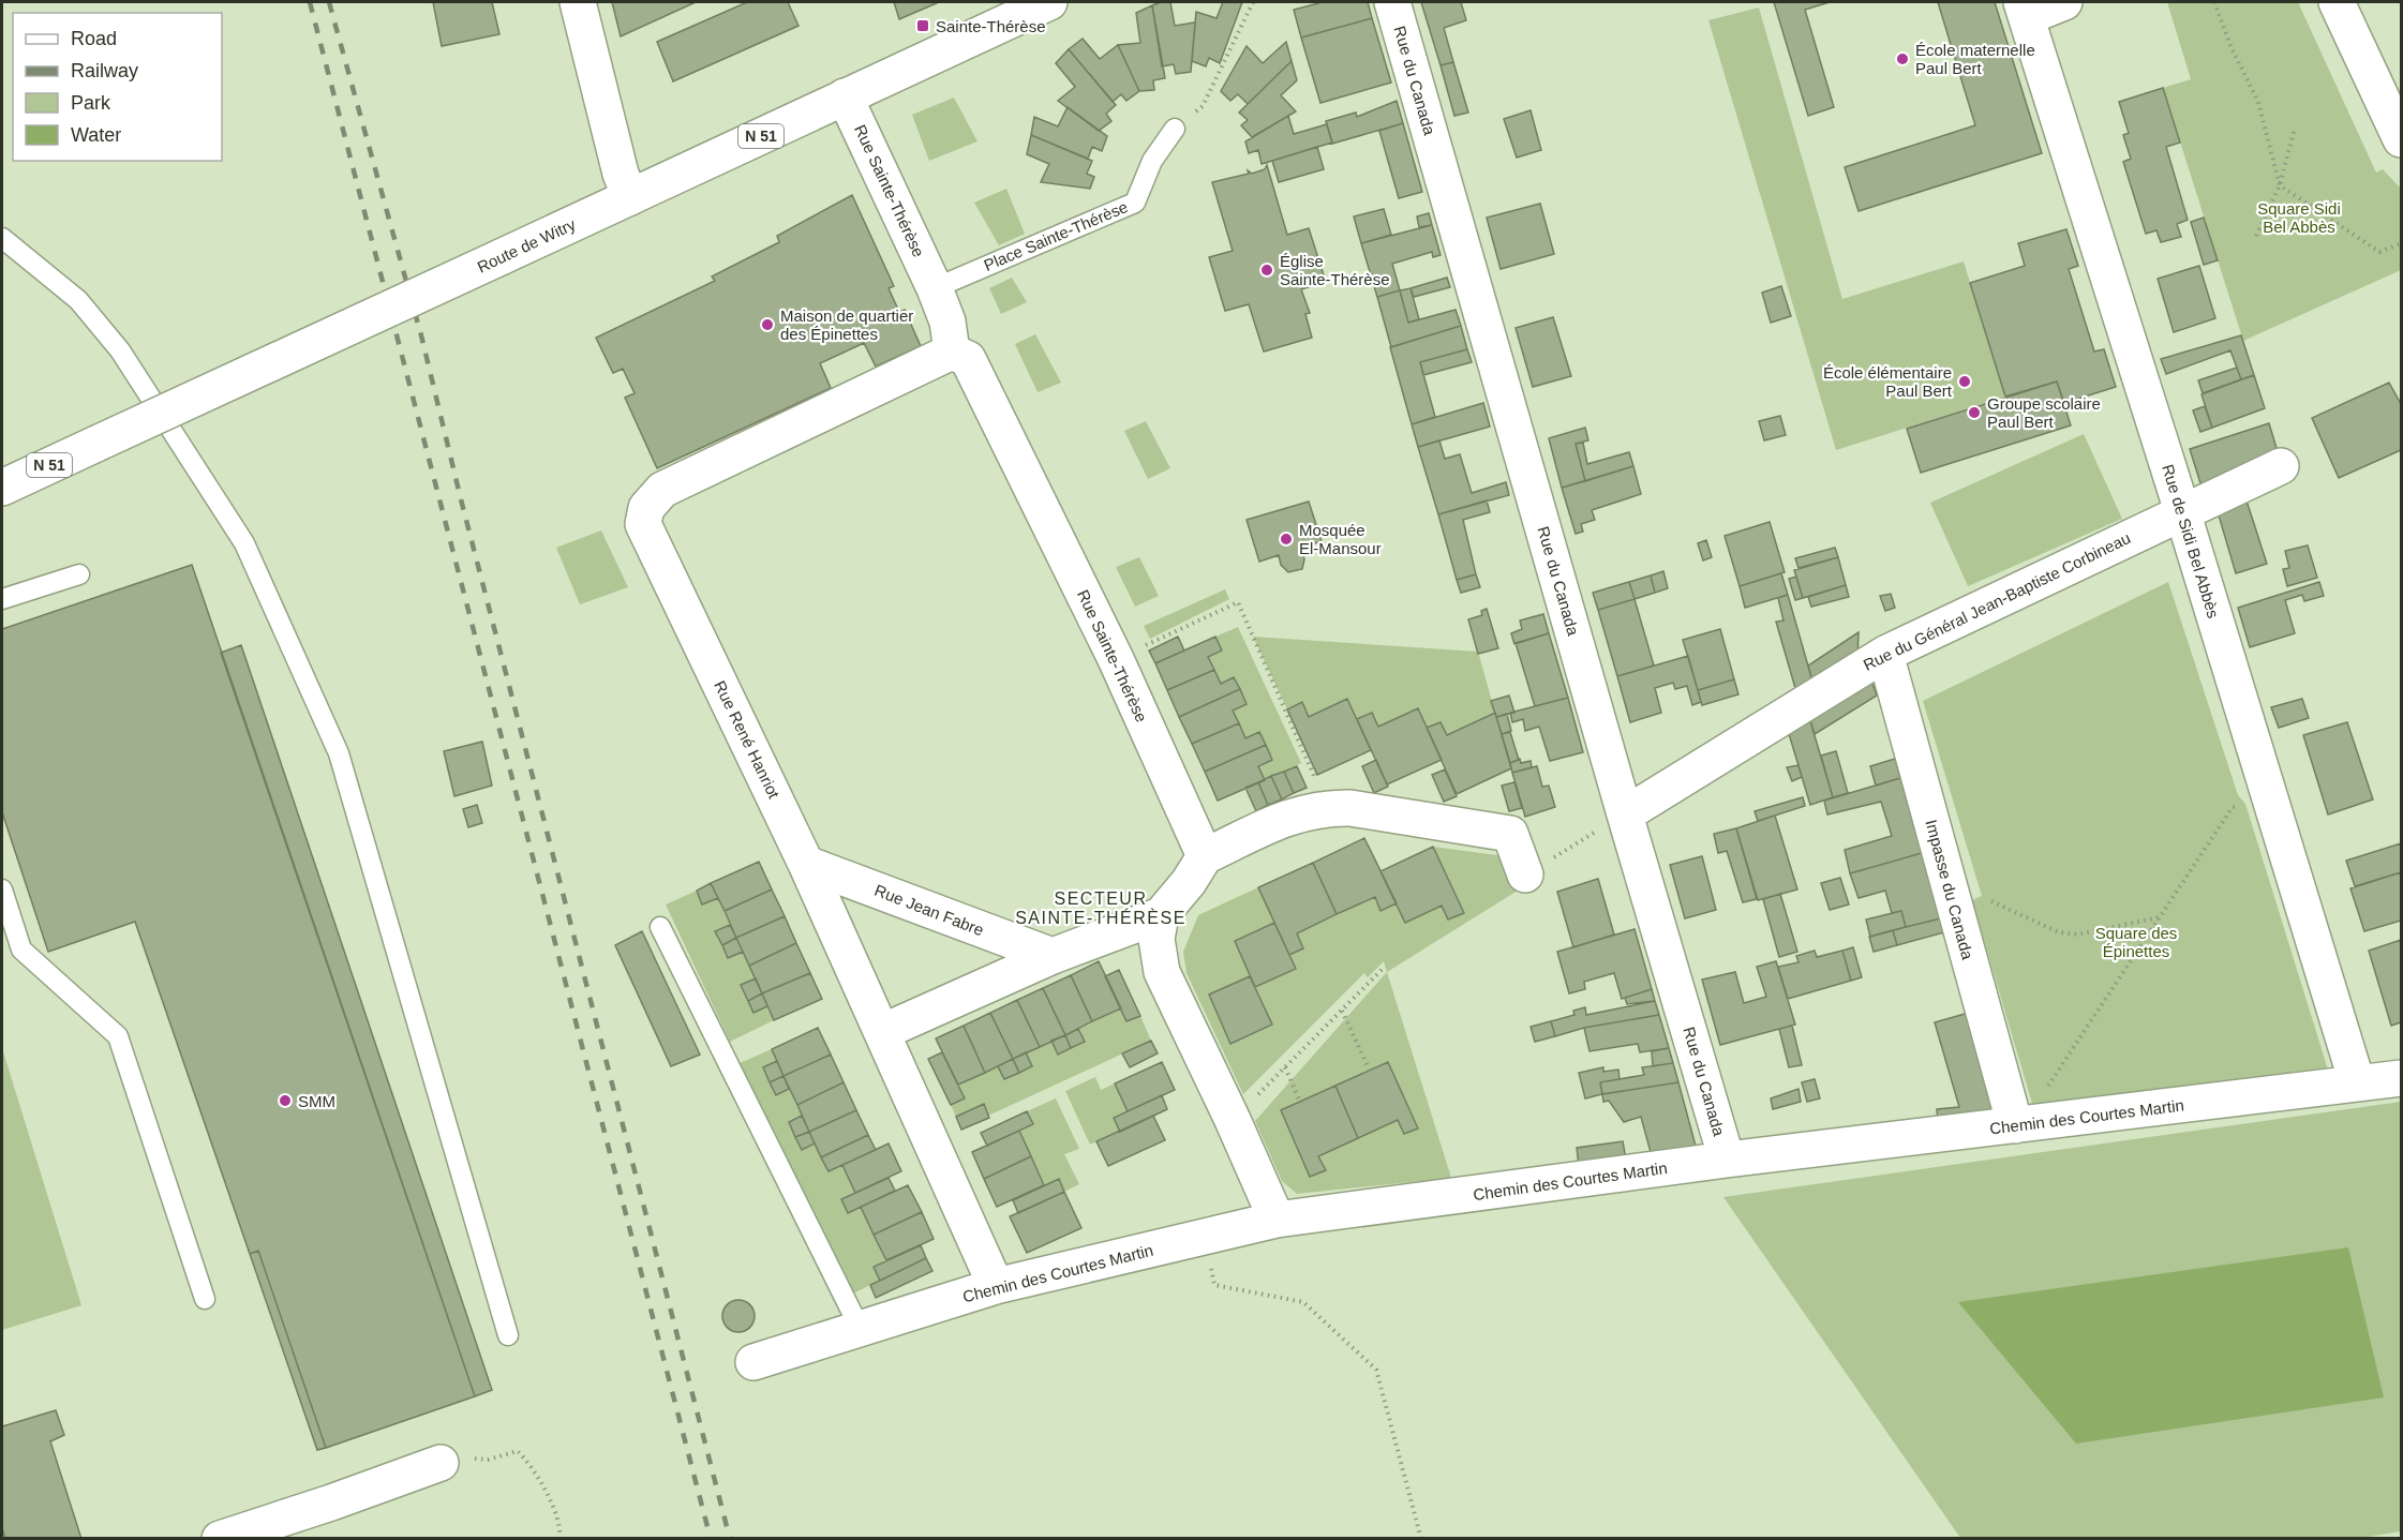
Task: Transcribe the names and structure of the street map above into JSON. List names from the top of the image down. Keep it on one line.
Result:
{"streets":{"street":["Rue du Canada","N 51","Rue Sainte-Thérèse","Route de Witry","Rue de Sidi Bel Abbès","Rue du Général Jean-Baptiste Corbineau","Rue René Hanriot","Impasse du Canada","Rue Jean Fabre","Chemin des Courtes Martin"],"lane":["Place Sainte-Thérèse"]},"crossings":[["Rue du Canada","Rue du Général Jean-Baptiste Corbineau"],["Rue du Canada","Chemin des Courtes Martin"],["Rue Sainte-Thérèse","Place Sainte-Thérèse"],["Rue Sainte-Thérèse","Route de Witry"],["Rue Sainte-Thérèse","Rue René Hanriot"],["Rue de Sidi Bel Abbès","Rue du Général Jean-Baptiste Corbineau"],["Rue de Sidi Bel Abbès","Chemin des Courtes Martin"],["Rue du Général Jean-Baptiste Corbineau","Impasse du Canada"],["Rue René Hanriot","Rue Jean Fabre"],["Rue René Hanriot","Chemin des Courtes Martin"],["Impasse du Canada","Chemin des Courtes Martin"]],"districts":["SECTEUR SAINTE-THÉRÈSE"],"parks":["Square Sidi Bel Abbès","Square des Épinettes"],"places":{"transit":["Sainte-Thérèse"],"other":["École maternelle Paul Bert","Église Sainte-Thérèse","Maison de quartier des Épinettes","École élémentaire Paul Bert","Groupe scolaire Paul Bert","Mosquée El-Mansour","SMM"]},"legend":["Road","Railway","Park","Water"]}
